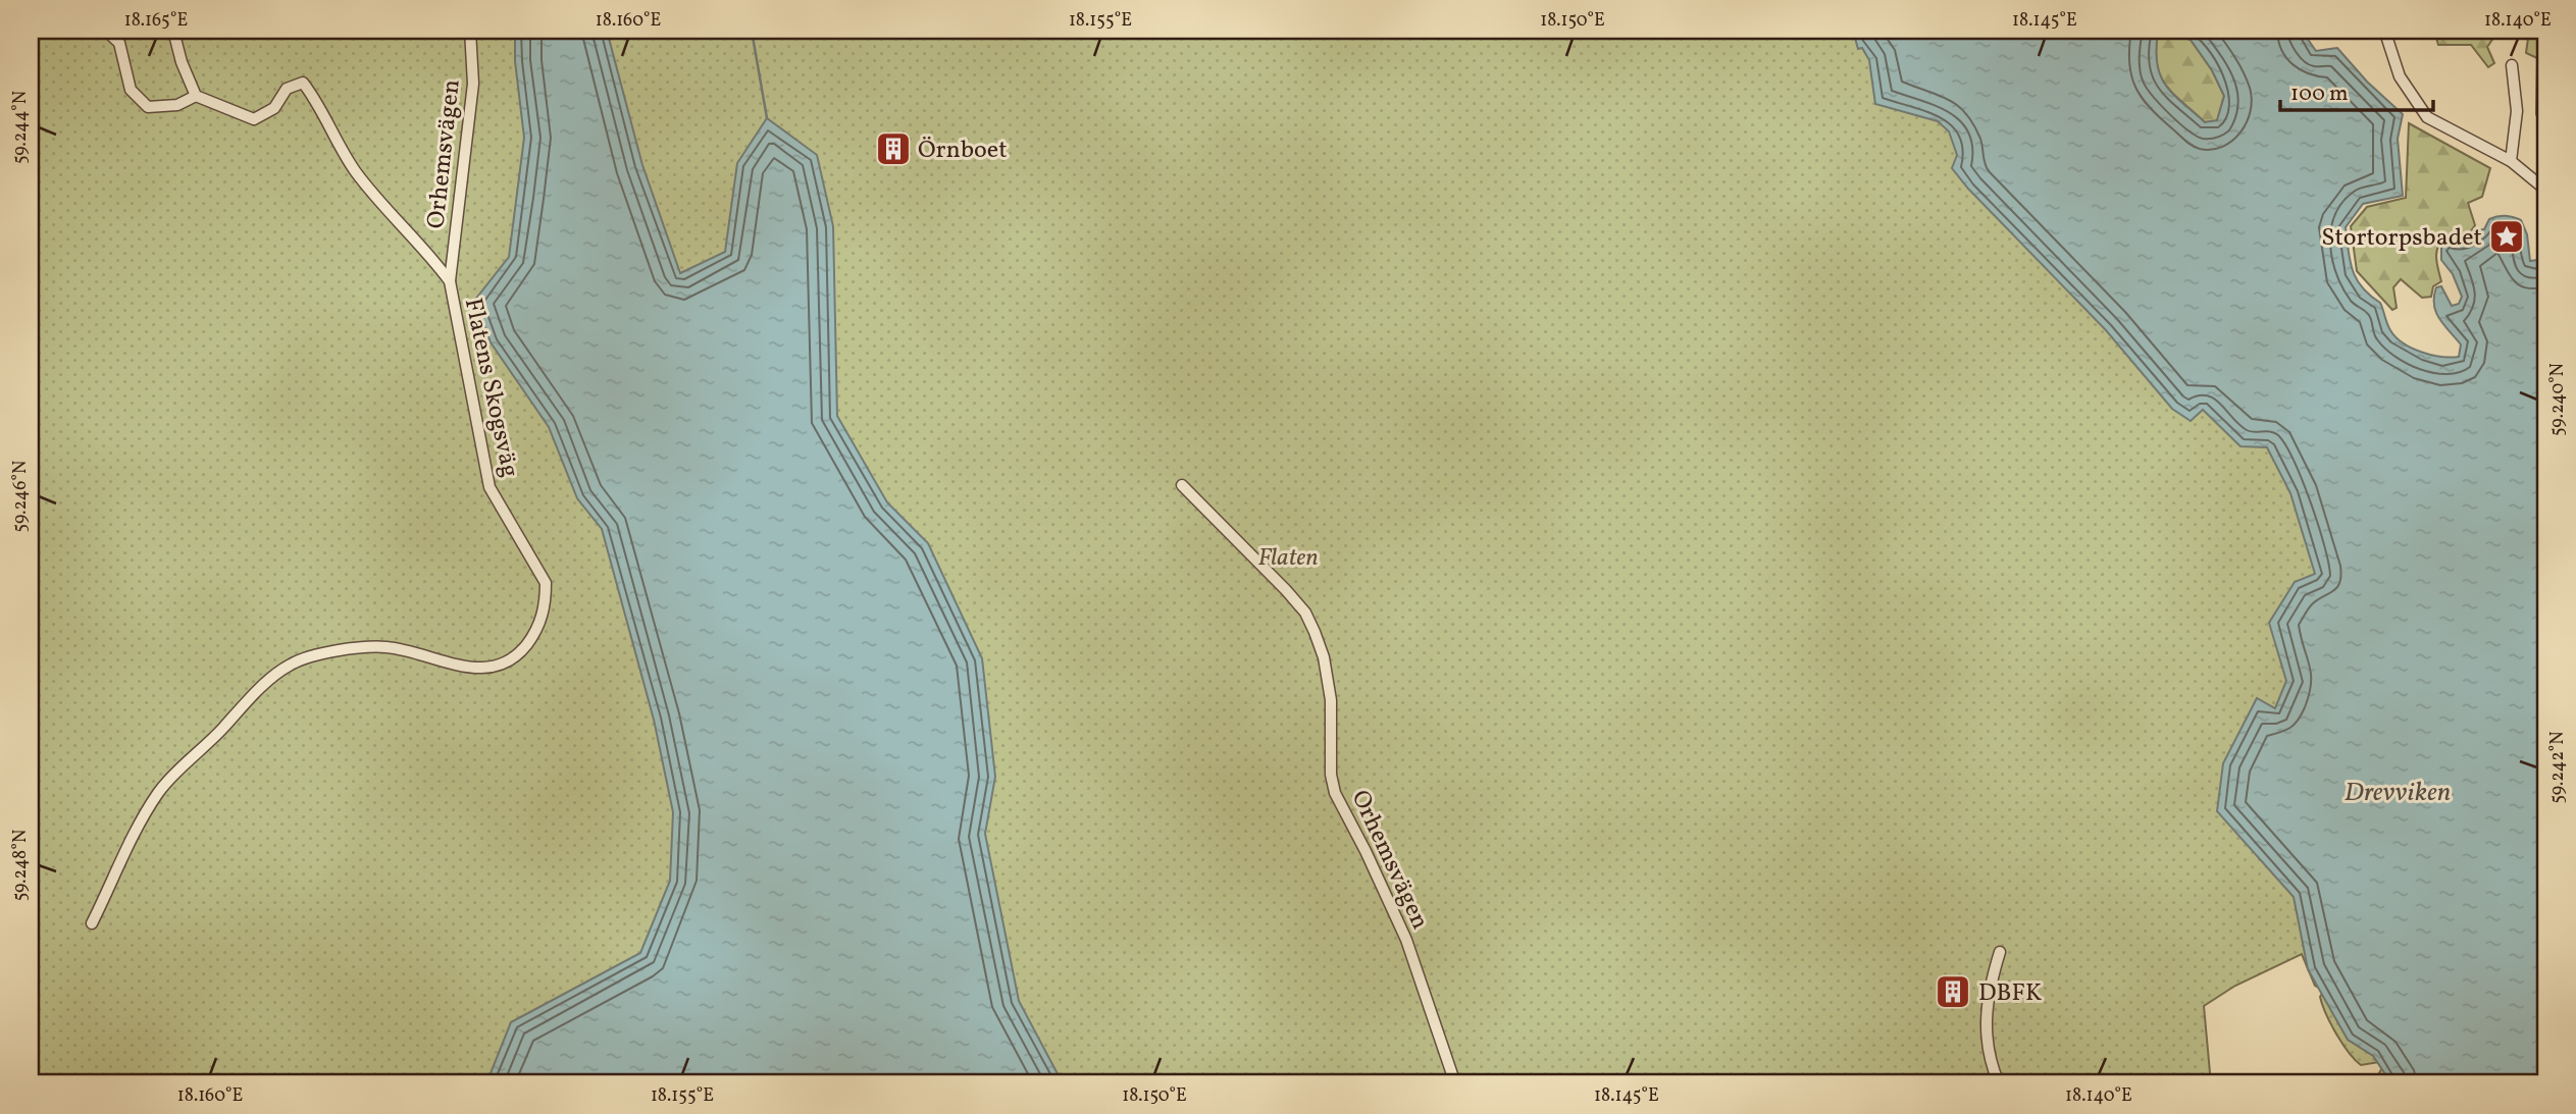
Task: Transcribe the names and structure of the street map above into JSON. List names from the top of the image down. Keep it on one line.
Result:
{"streets":{"street":["Orhemsvägen","Flatens Skogsväg"]},"crossings":[["Orhemsvägen","Flatens Skogsväg"]],"water":["Drevviken"],"parks":["Flaten"],"places":{"building":["Örnboet","DBFK"],"place":["Stortorpsbadet"]},"scale_bar":"100 m","coordinates":["18.165°E","18.160°E","18.155°E","18.150°E","18.145°E","18.140°E","59.244°N","59.240°N","59.246°N","59.242°N","59.248°N"]}
